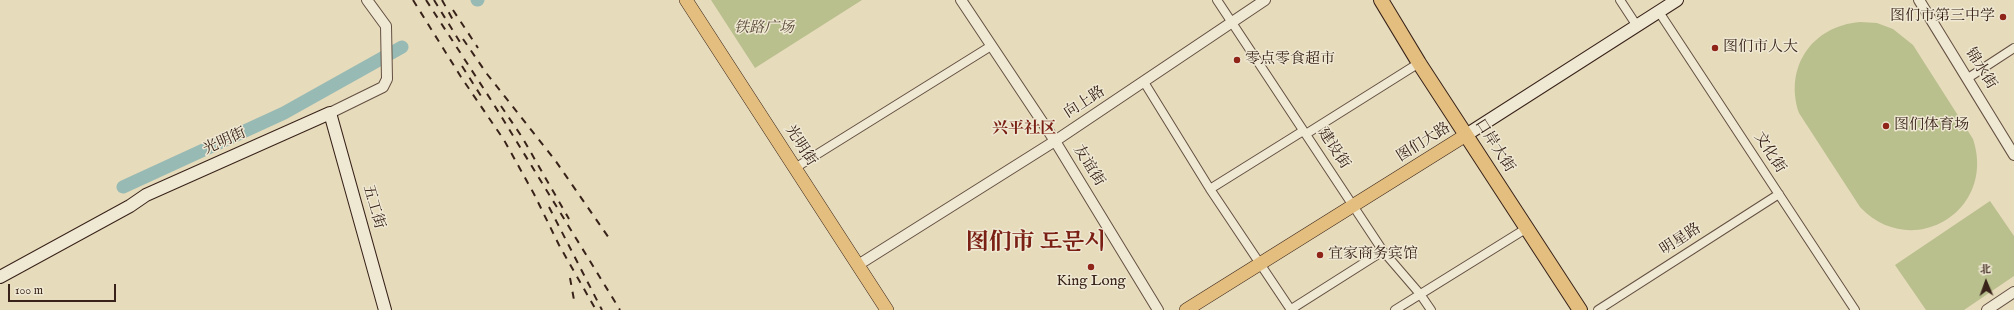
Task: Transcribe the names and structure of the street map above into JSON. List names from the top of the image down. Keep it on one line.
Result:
{"streets":{"highway":["口岸大街"],"main road":["光明街","图们大路","五工街"],"street":["锦水街","向上路","建设街","文化街","友谊街","明星路"]},"crossings":[["向上路","光明街"],["向上路","建设街"],["向上路","友谊街"],["光明街","五工街"],["图们大路","口岸大街"],["图们大路","建设街"],["图们大路","文化街"],["文化街","明星路"]],"districts":["兴平社区","图们市 도문시"],"parks":["铁路广场"],"places":["图们市第三中学","图们市人大","零点零食超市","图们体育场","宜家商务宾馆","King Long"],"scale_bar":"100 m","north":"top"}
